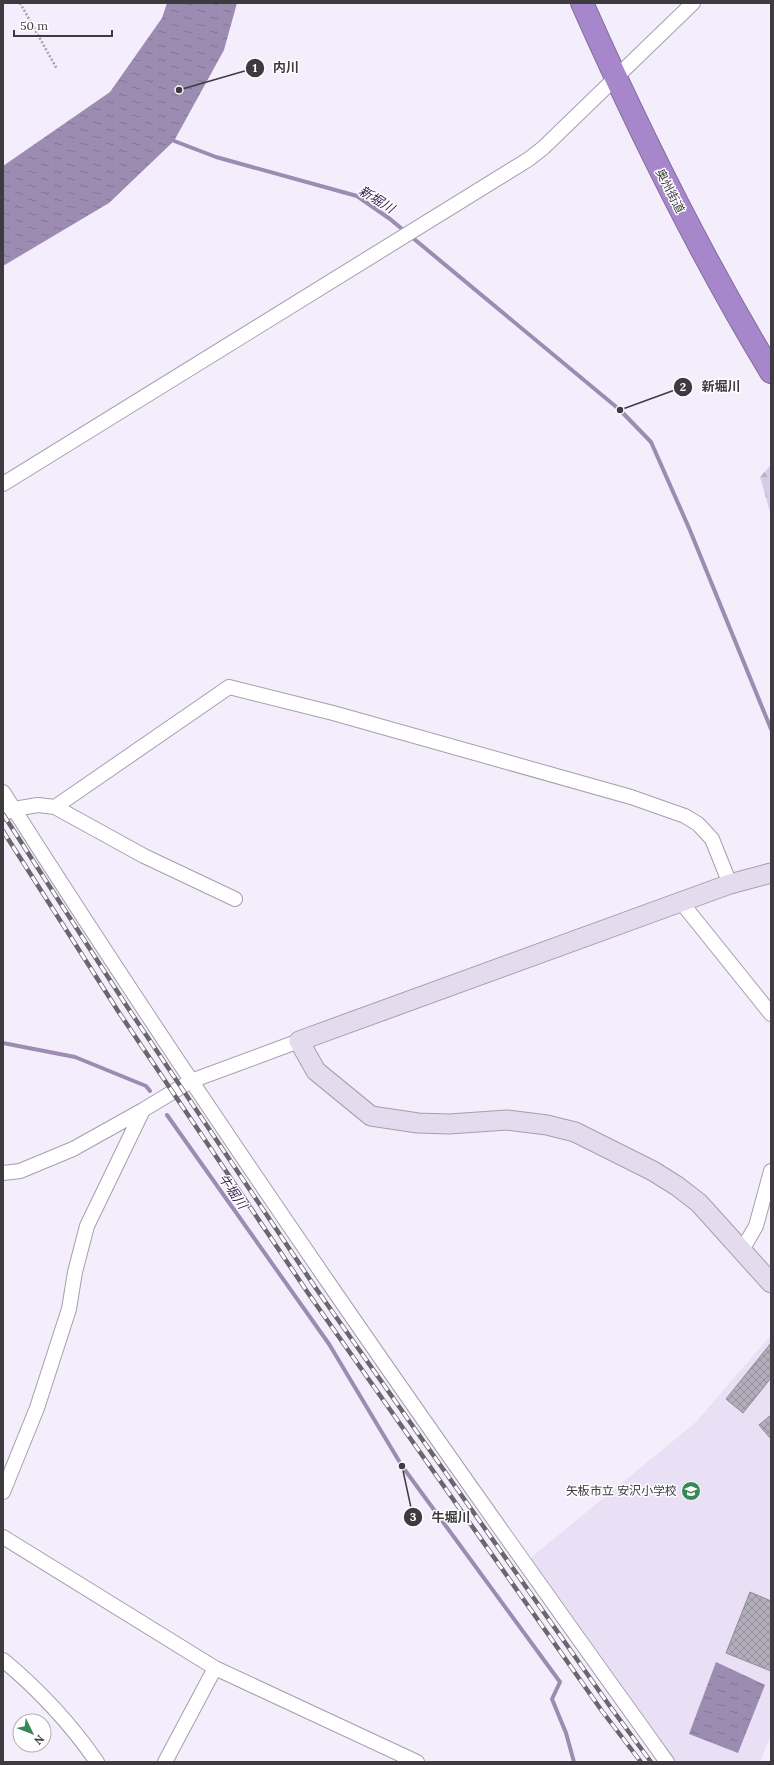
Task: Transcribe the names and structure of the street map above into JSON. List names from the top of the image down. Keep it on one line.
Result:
{"streets":{"highway":["奥州街道"]},"water":["新堀川","牛堀川"],"places":{"other":["内川","新堀川","牛堀川"],"school or university":["矢板市立 安沢小学校"]},"scale_bar":"50 m","north":"bottom right"}
